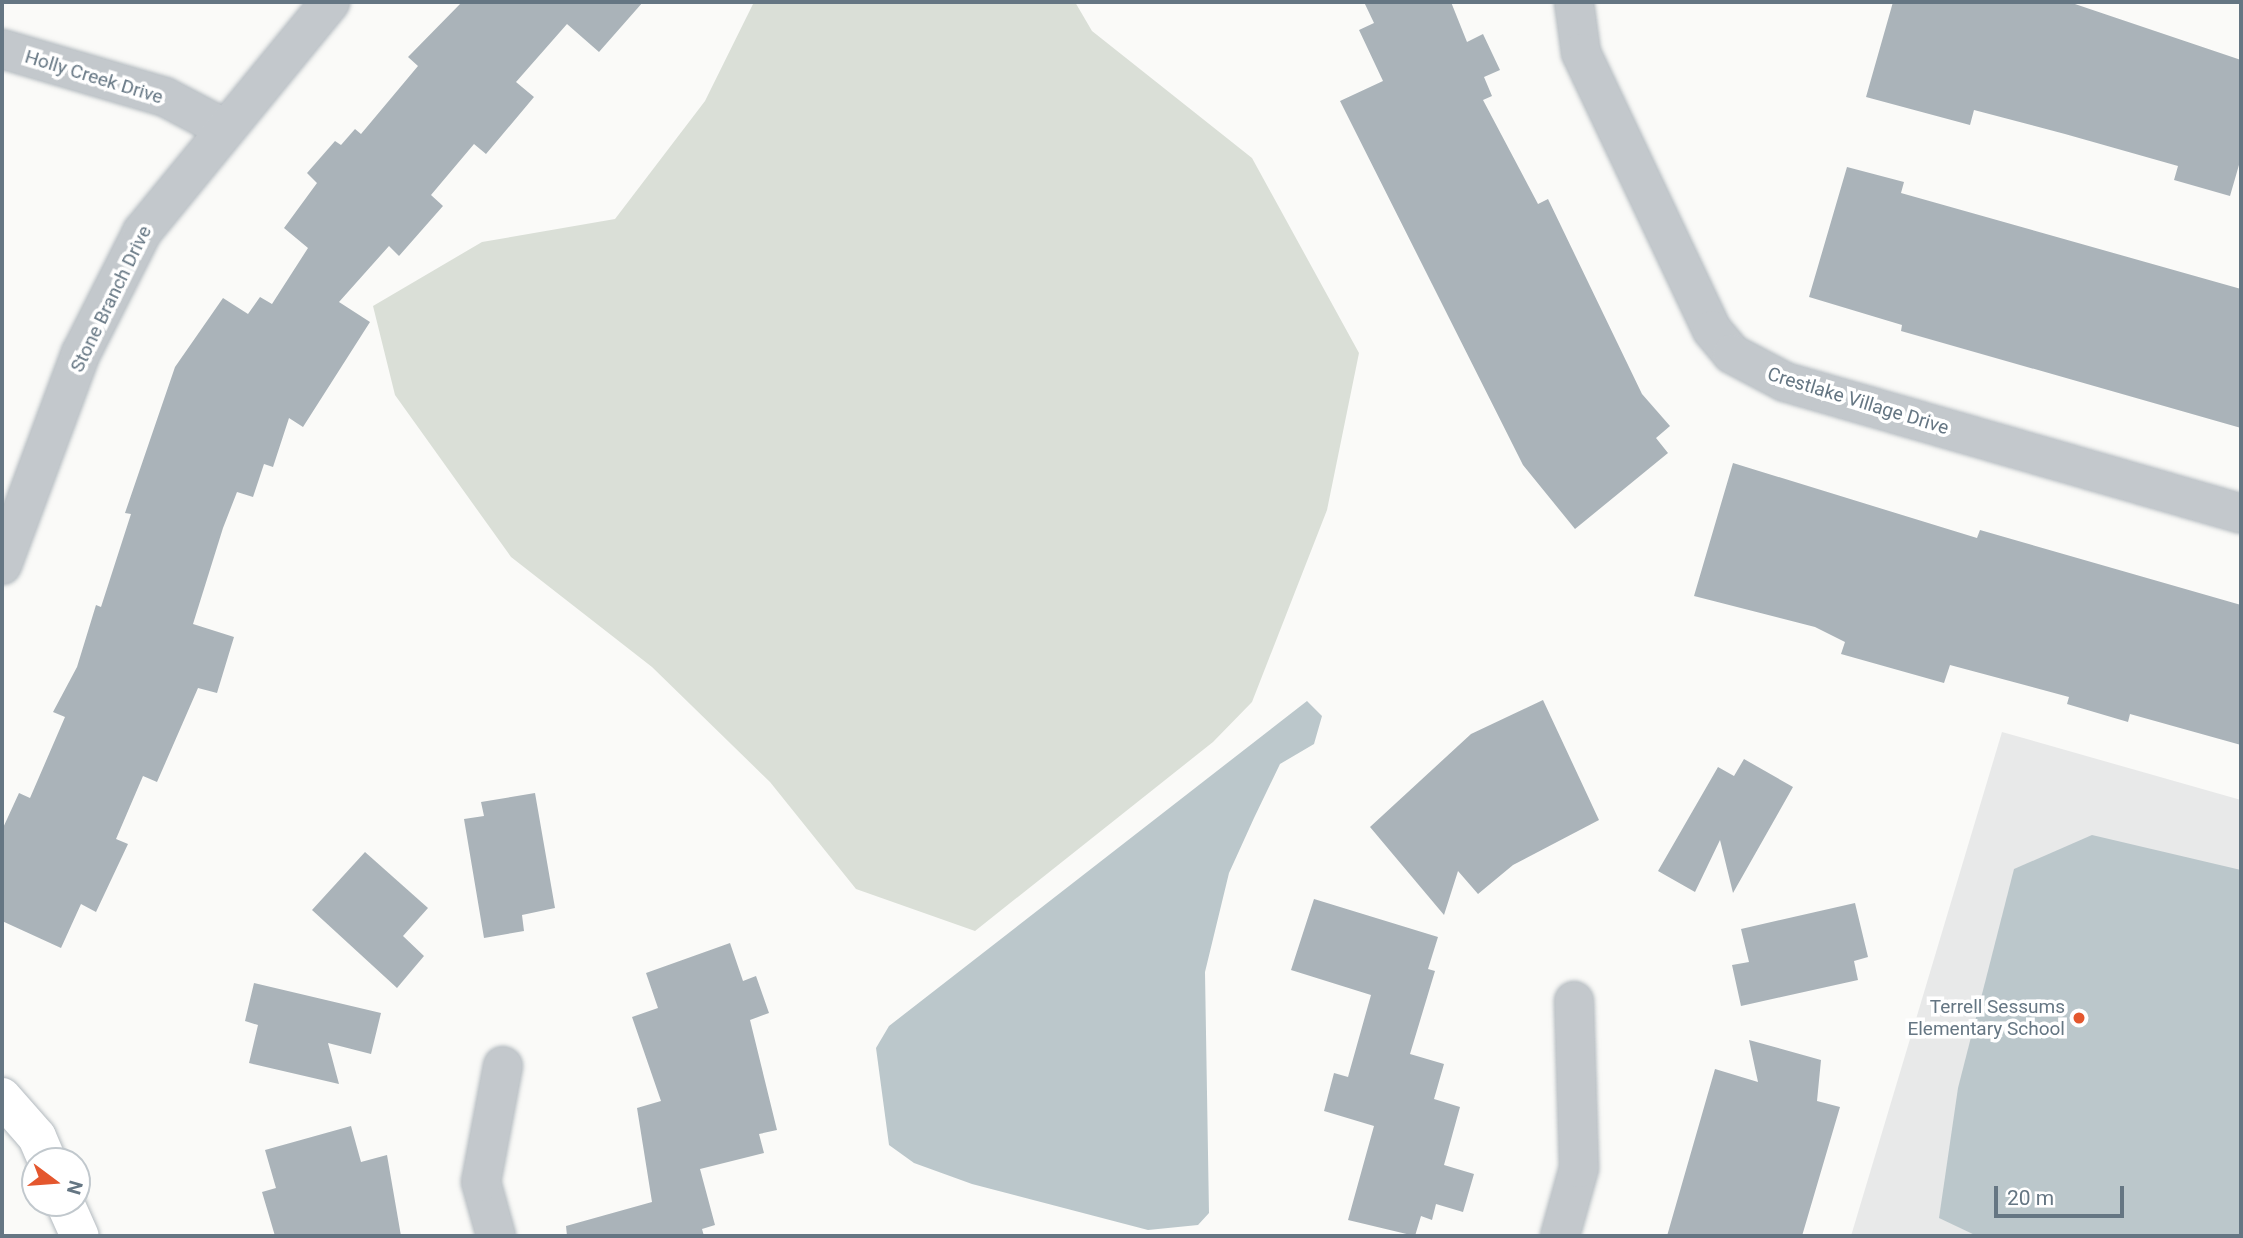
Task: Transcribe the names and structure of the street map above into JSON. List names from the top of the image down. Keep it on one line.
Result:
{"streets":{"street":["Holly Creek Drive","Stone Branch Drive","Crestlake Village Drive"]},"crossings":[["Holly Creek Drive","Stone Branch Drive"]],"places":["Terrell Sessums Elementary School"],"scale_bar":"20 m","north":"right"}
